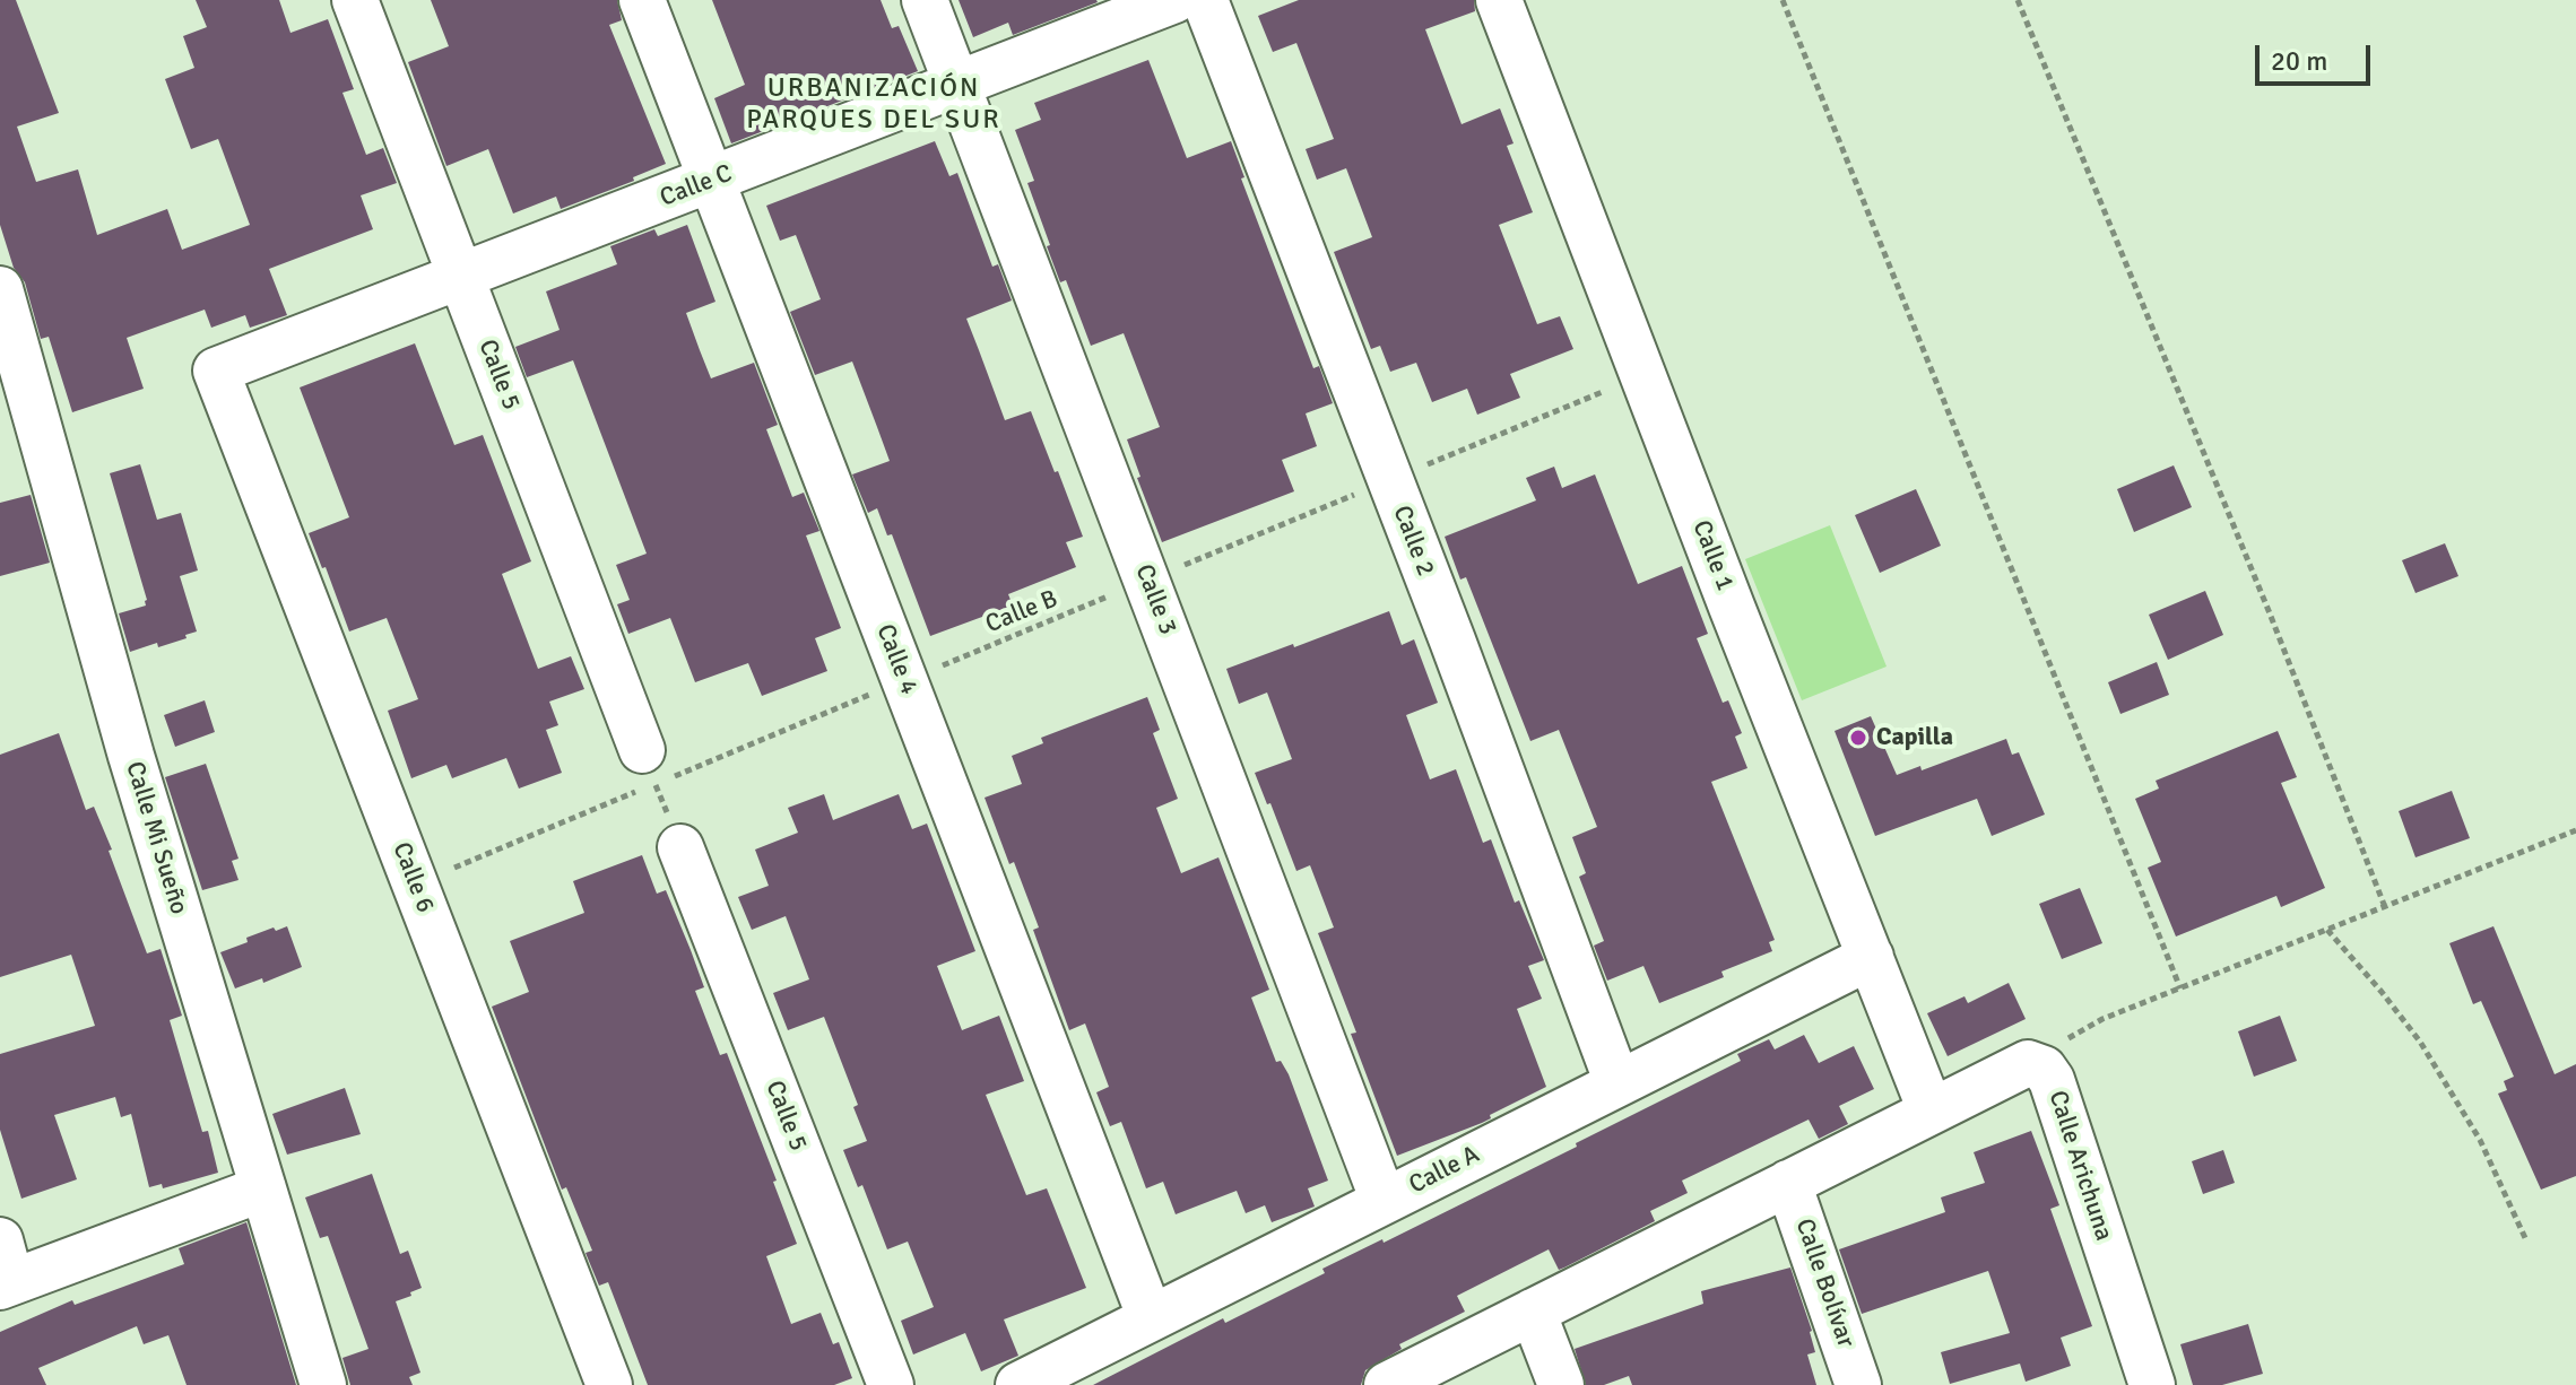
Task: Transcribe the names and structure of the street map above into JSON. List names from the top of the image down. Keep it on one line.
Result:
{"streets":{"street":["Calle C","Calle 5","Calle 2","Calle 1","Calle 3","Calle 4","Calle Mi Sueño","Calle 6","Calle Arichuna","Calle A","Calle Bolívar"],"path":["Calle B"]},"crossings":[["Calle C","Calle 5"],["Calle C","Calle 3"],["Calle C","Calle 4"],["Calle C","Calle 6"],["Calle 5","Calle B"],["Calle 2","Calle B"],["Calle 2","Calle A"],["Calle 1","Calle B"],["Calle 1","Calle Arichuna"],["Calle 1","Calle A"],["Calle 3","Calle B"],["Calle 3","Calle A"],["Calle B","Calle 4"],["Calle B","Calle 6"],["Calle 4","Calle A"],["Calle Arichuna","Calle Bolívar"]],"districts":["URBANIZACIÓN PARQUES DEL SUR"],"places":["Capilla"],"scale_bar":"20 m"}
